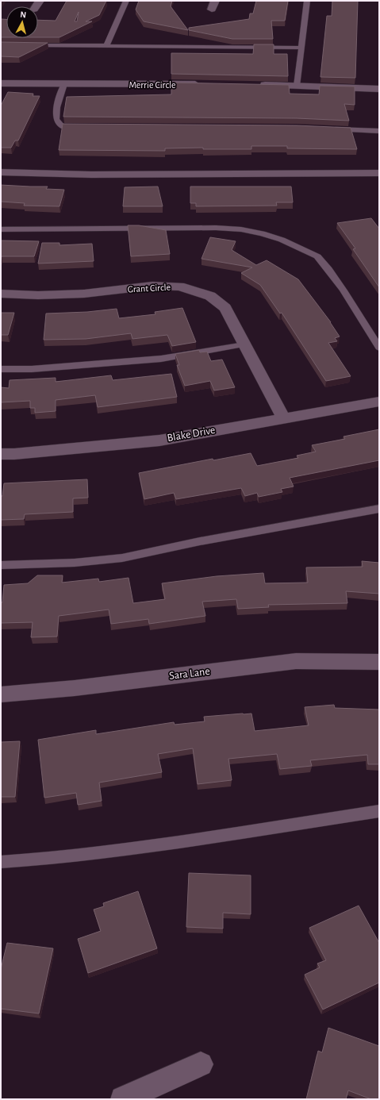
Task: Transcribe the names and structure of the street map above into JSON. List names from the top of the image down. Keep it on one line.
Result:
{"streets":{"street":["Merrie Circle","Grant Circle","Blake Drive","Sara Lane"]},"crossings":[["Grant Circle","Blake Drive"]],"north":"top"}
